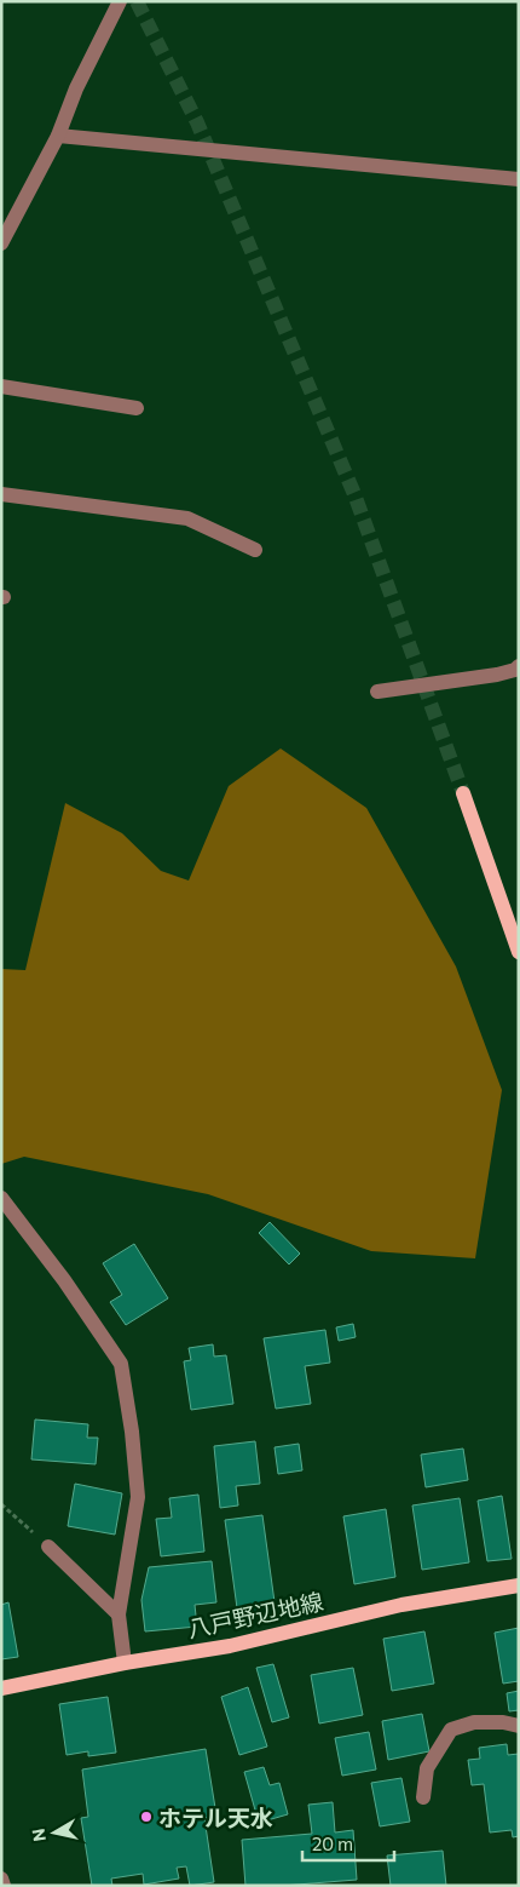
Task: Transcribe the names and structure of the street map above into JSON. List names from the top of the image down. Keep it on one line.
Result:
{"streets":{"main road":["八戸野辺地線"]},"places":["ホテル天水"],"scale_bar":"20 m","north":"left"}
